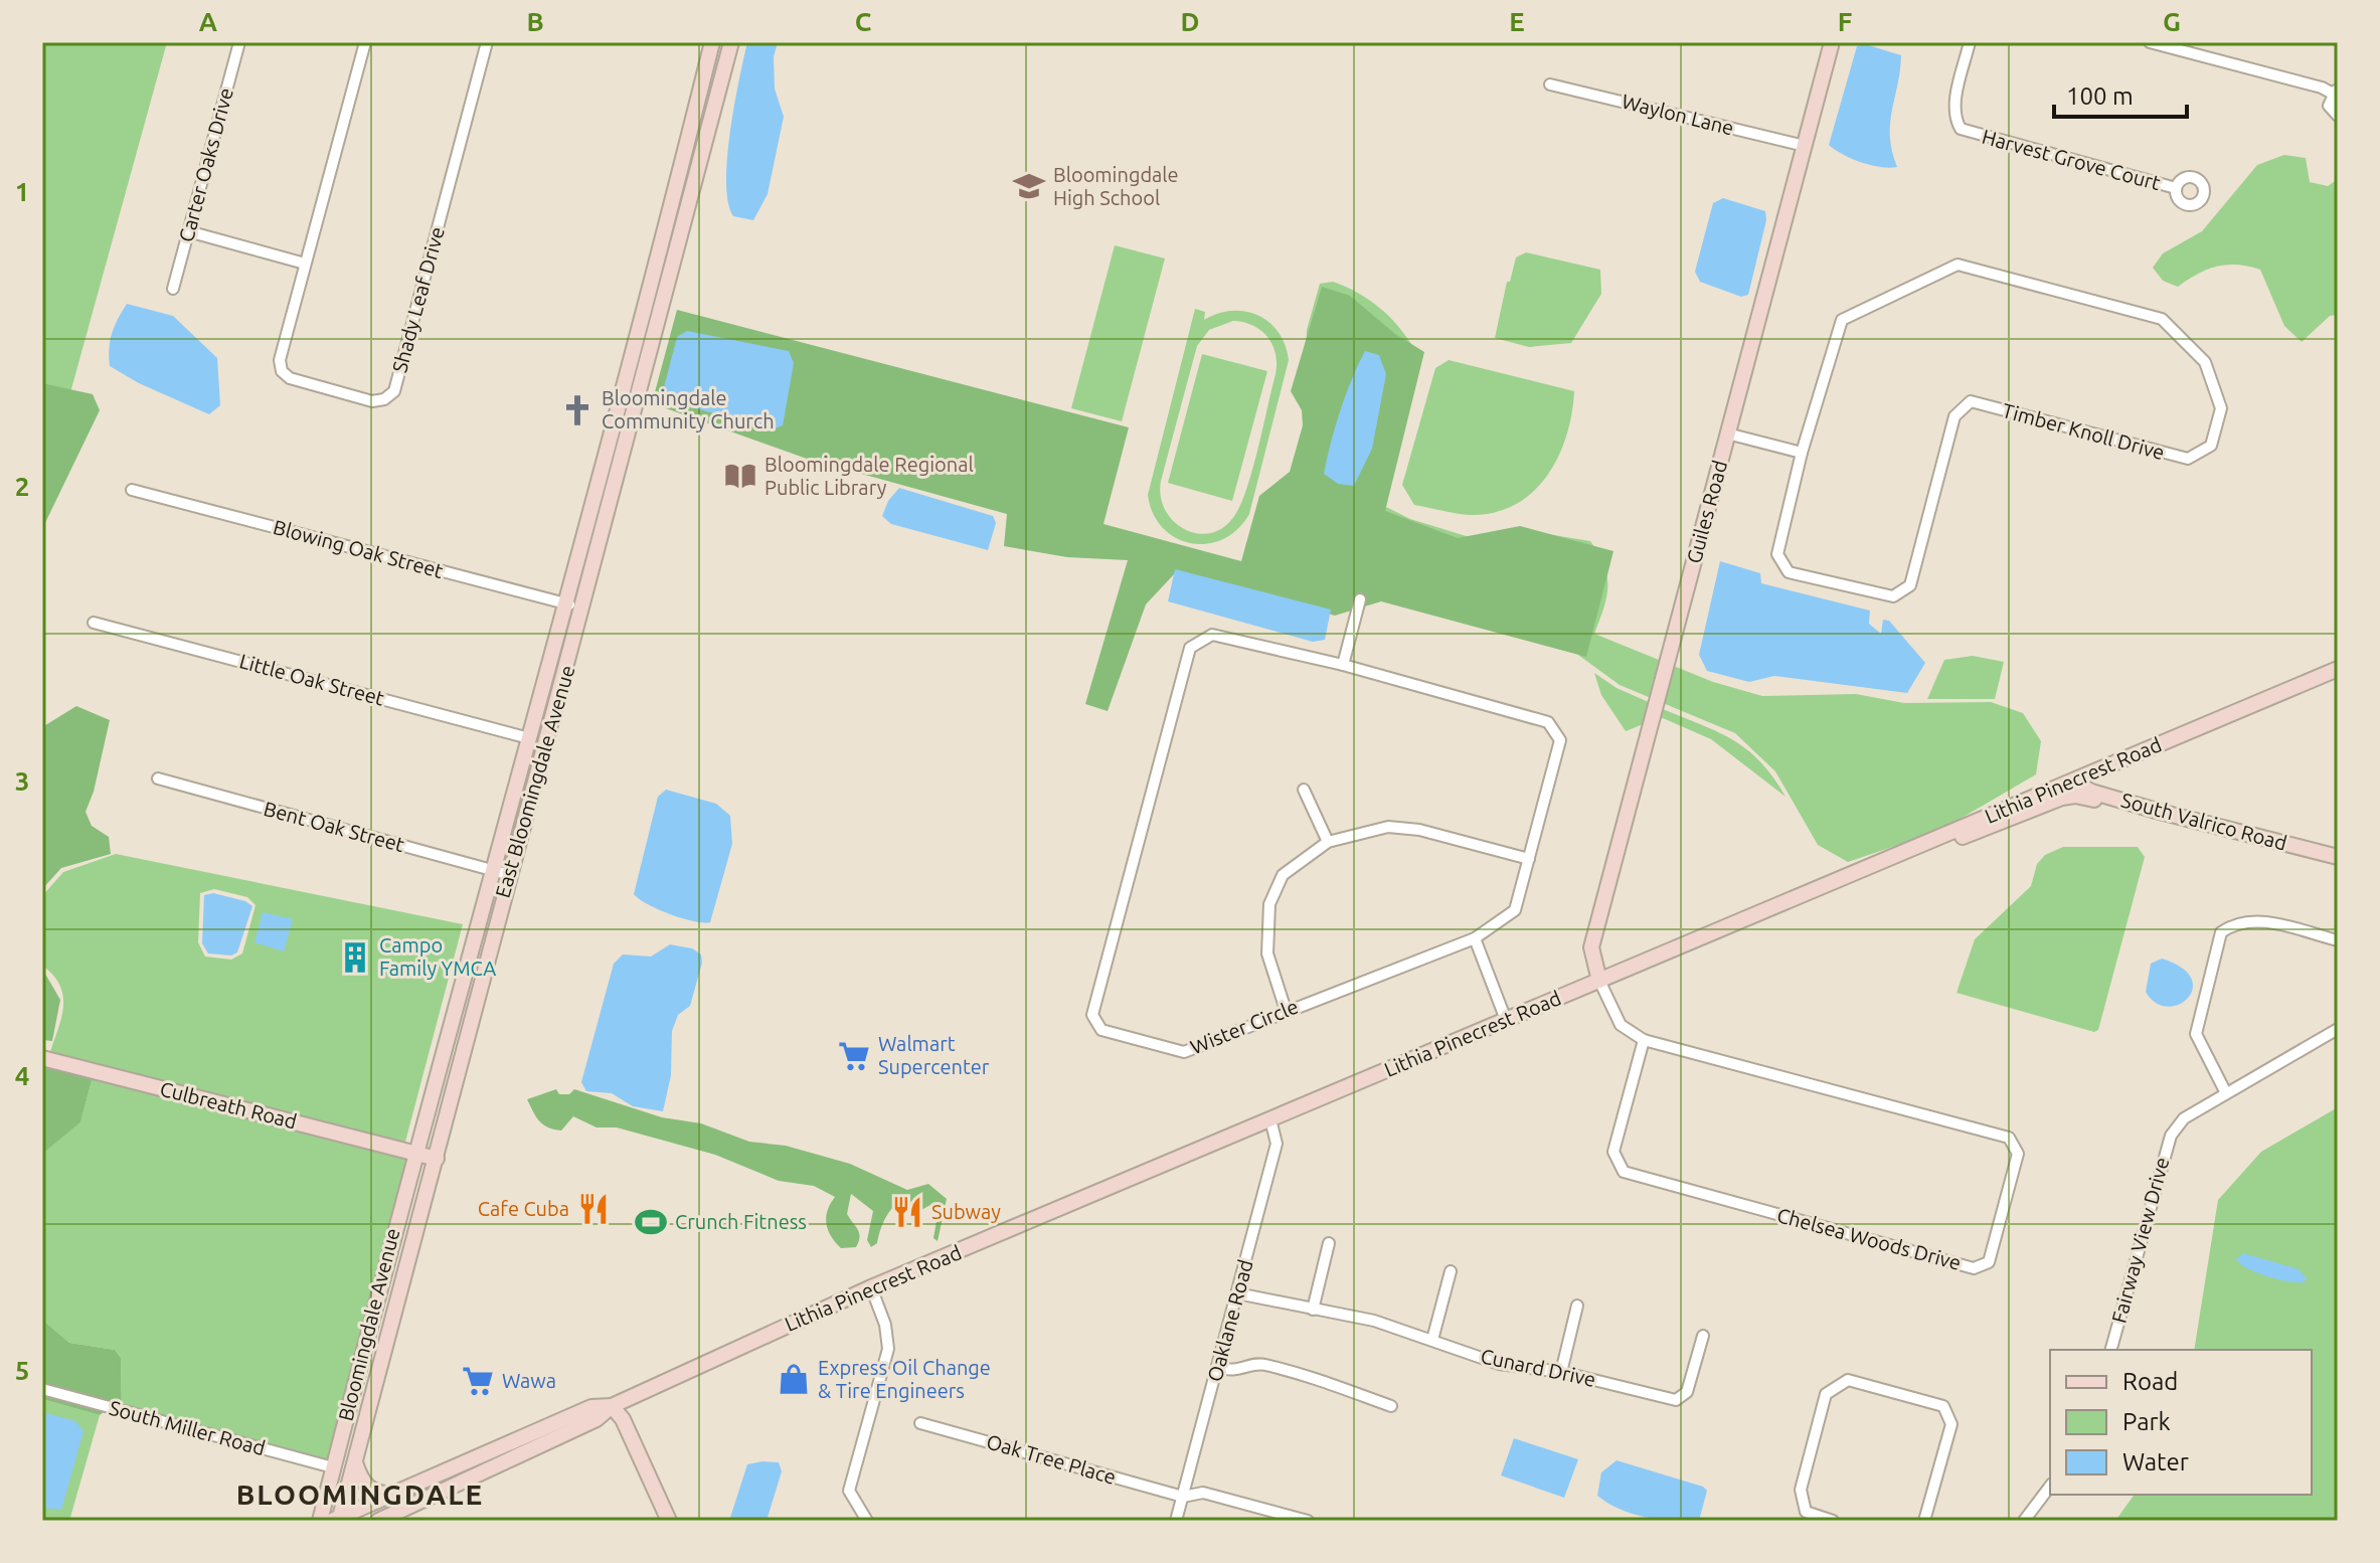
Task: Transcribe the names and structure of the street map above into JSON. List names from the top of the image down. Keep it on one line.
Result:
{"streets":{"main road":["Guiles Road","Lithia Pinecrest Road","East Bloomingdale Avenue","South Valrico Road","Culbreath Road","Bloomingdale Avenue"],"street":["Waylon Lane","Harvest Grove Court","Carter Oaks Drive","Shady Leaf Drive","Timber Knoll Drive","Blowing Oak Street","Little Oak Street","Bent Oak Street","Wister Circle","Chelsea Woods Drive","Fairway View Drive","Oaklane Road","Cunard Drive","South Miller Road","Oak Tree Place"]},"crossings":[["Waylon Lane","Guiles Road"],["Guiles Road","Lithia Pinecrest Road"],["Guiles Road","Chelsea Woods Drive"],["Blowing Oak Street","East Bloomingdale Avenue"],["Little Oak Street","East Bloomingdale Avenue"],["Lithia Pinecrest Road","East Bloomingdale Avenue"],["Lithia Pinecrest Road","South Valrico Road"],["Lithia Pinecrest Road","Chelsea Woods Drive"],["Lithia Pinecrest Road","Oaklane Road"],["East Bloomingdale Avenue","Bent Oak Street"],["East Bloomingdale Avenue","Culbreath Road"],["East Bloomingdale Avenue","Bloomingdale Avenue"],["Culbreath Road","Bloomingdale Avenue"],["Oaklane Road","Cunard Drive"],["Oaklane Road","Oak Tree Place"],["Bloomingdale Avenue","South Miller Road"]],"districts":["BLOOMINGDALE"],"places":{"school or university":["Bloomingdale High School"],"church":["Bloomingdale Community Church"],"library":["Bloomingdale Regional Public Library"],"building":["Campo Family YMCA"],"supermarket":["Walmart Supercenter","Wawa"],"restaurant":["Cafe Cuba","Subway"],"sports":["Crunch Fitness"],"shop":["Express Oil Change & Tire Engineers"]},"legend":["Road","Park","Water"],"scale_bar":"100 m","grid":{"columns":["A","B","C","D","E","F","G"],"rows":["1","2","3","4","5"]}}
